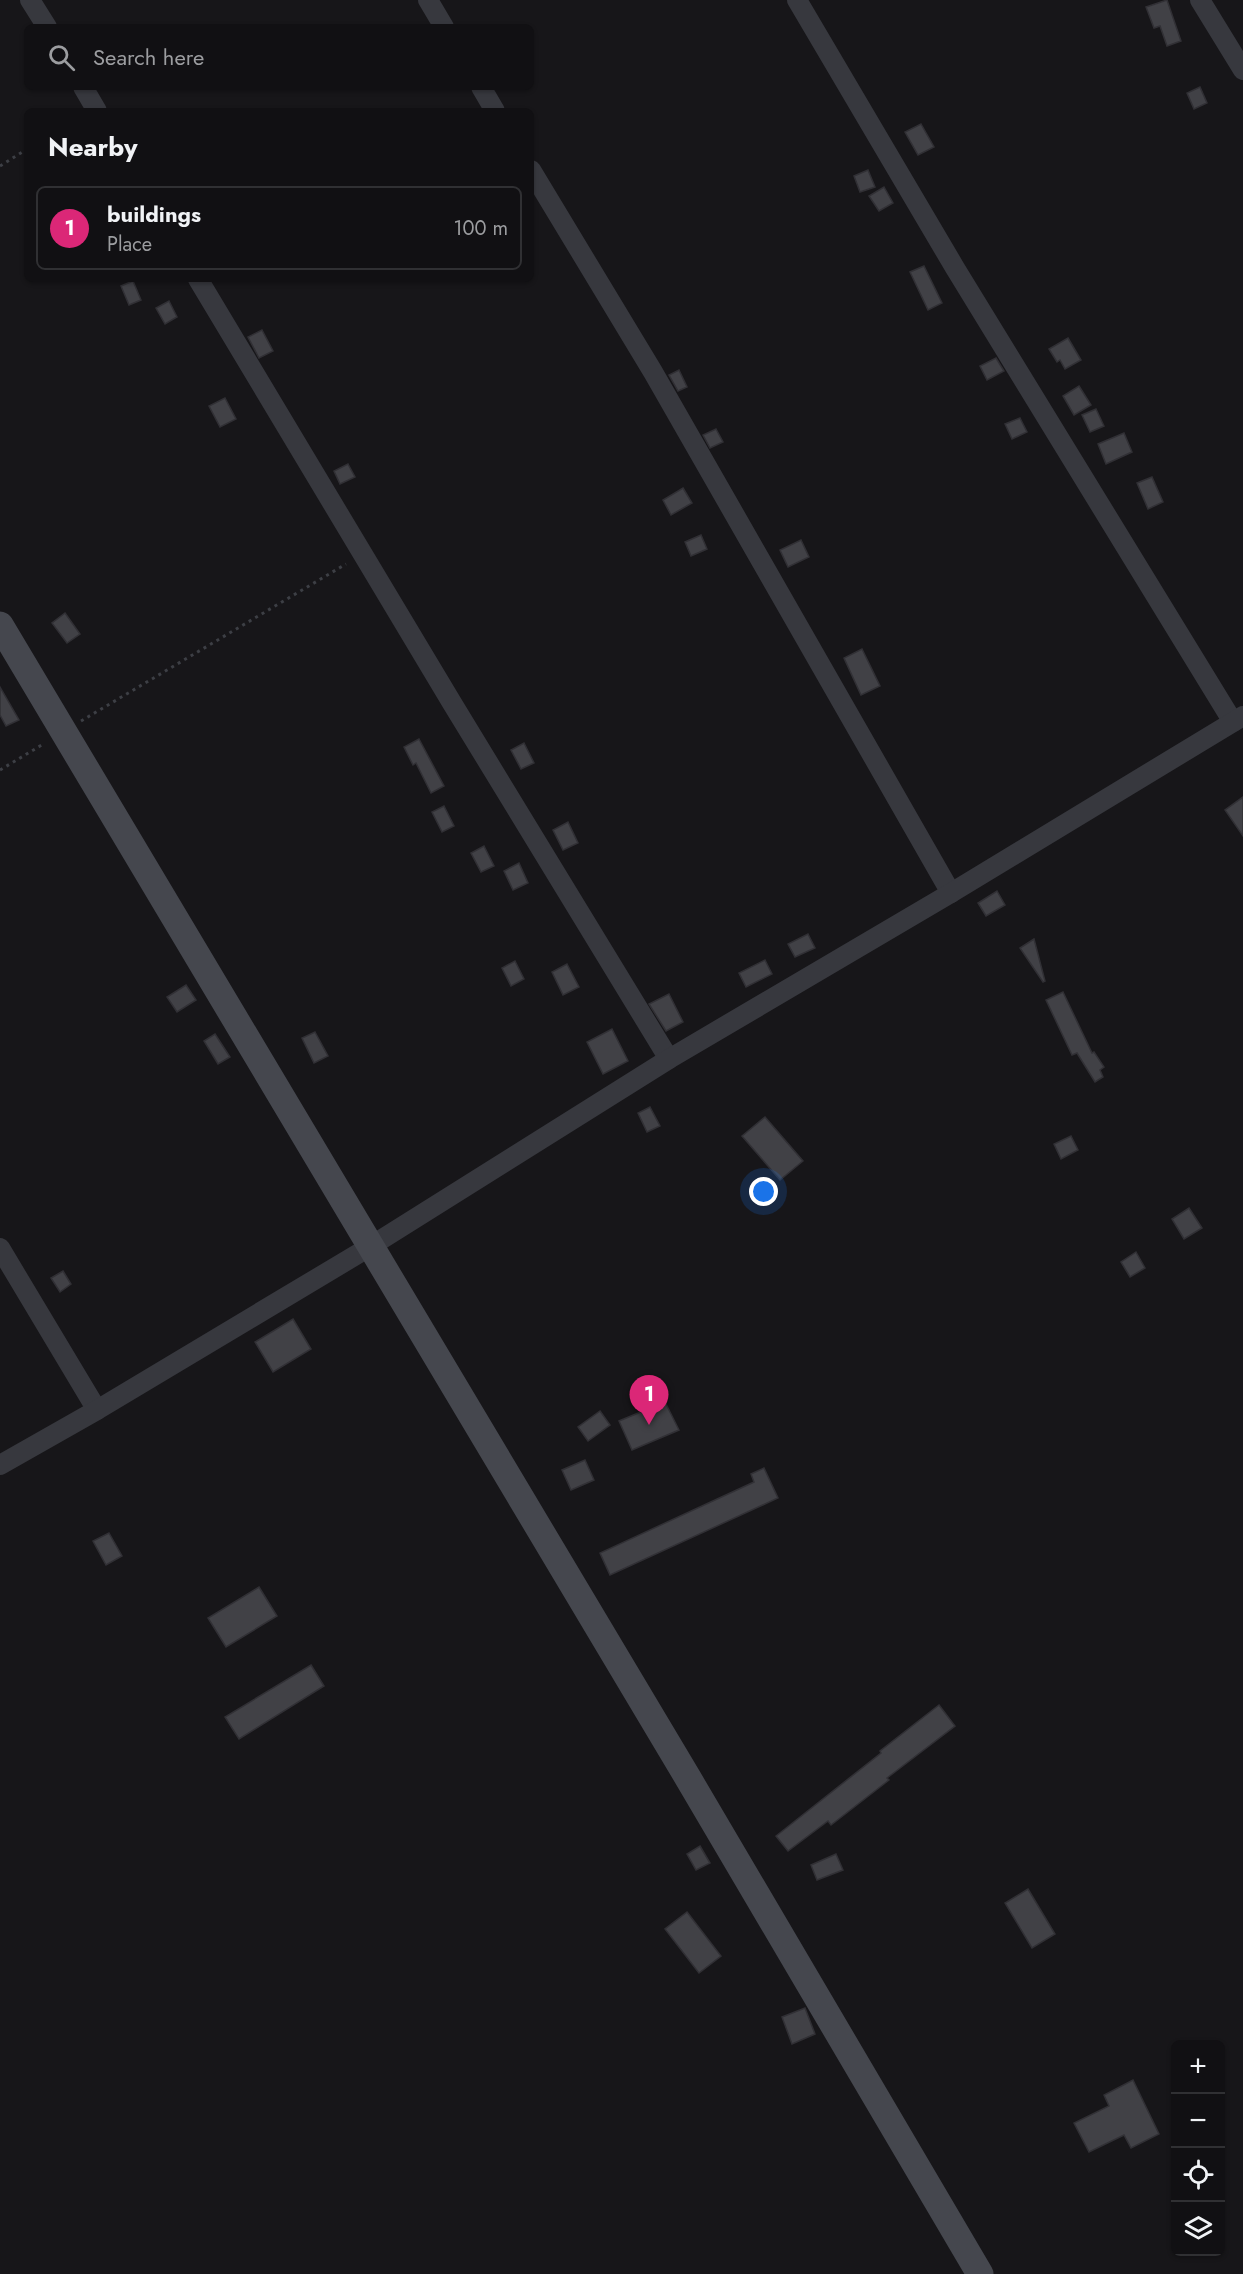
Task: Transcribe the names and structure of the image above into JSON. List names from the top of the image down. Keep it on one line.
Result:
{"page":{"search":"Search here","heading":"Nearby","list":[{"mark":"1","name":"buildings","note":"Place","value":"100 m"}],"pins":"1","map_buttons":["+","−"]}}
